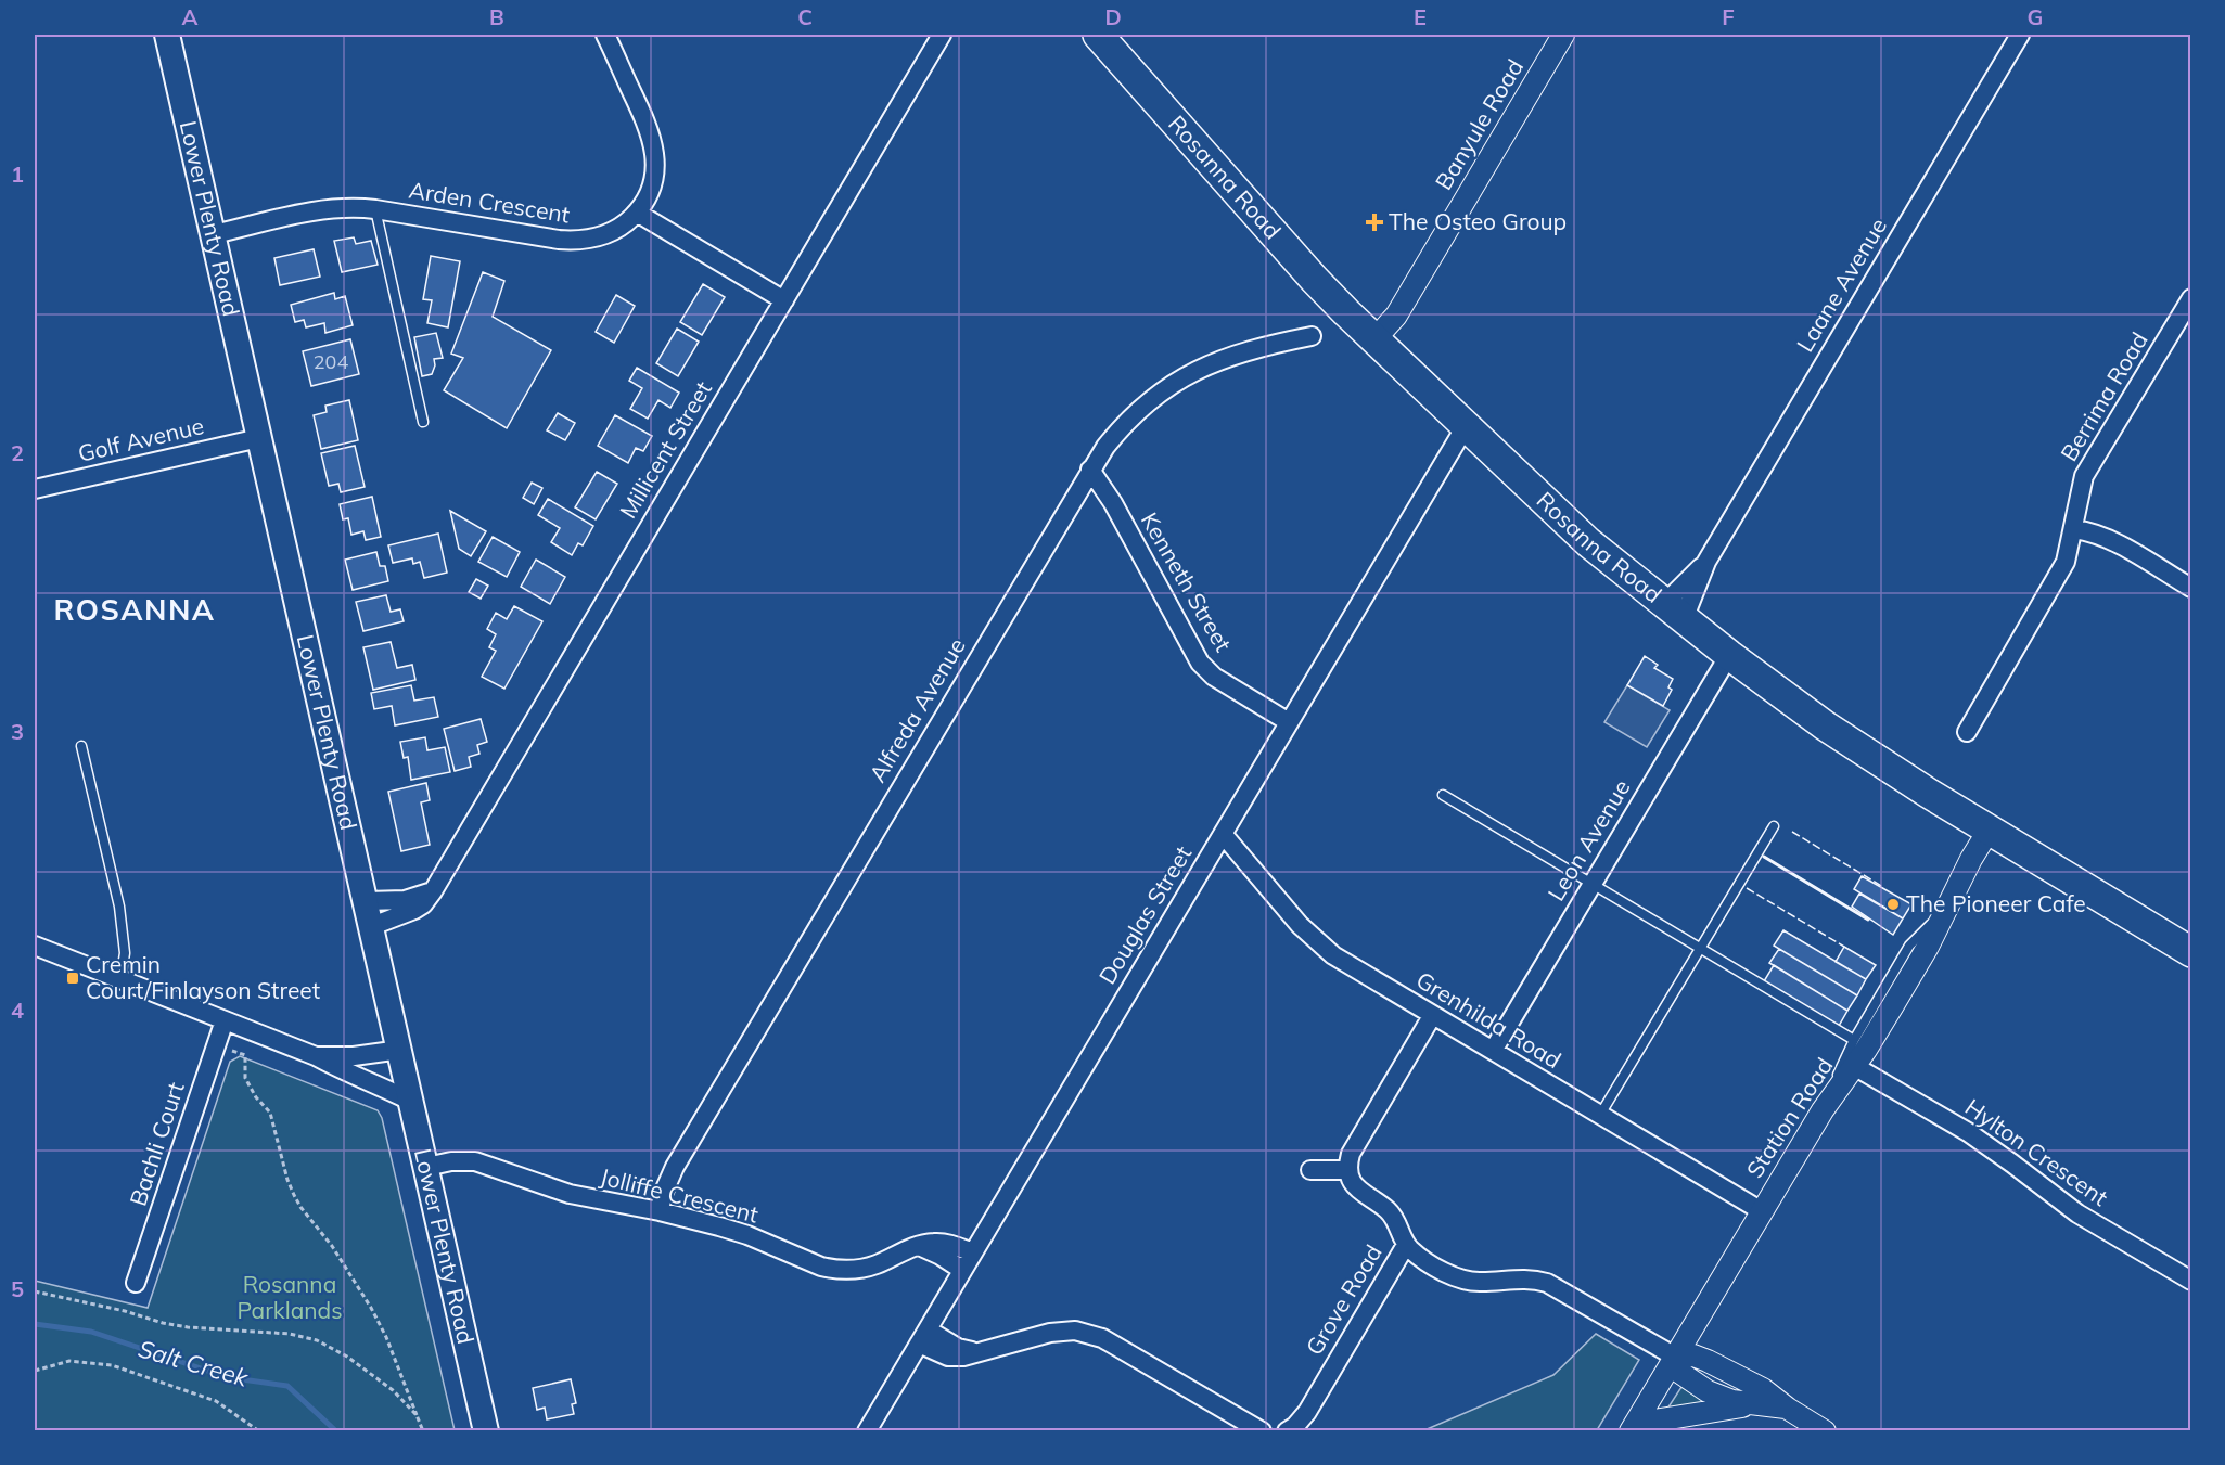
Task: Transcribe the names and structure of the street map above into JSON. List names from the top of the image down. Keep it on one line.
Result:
{"streets":{"highway":["Rosanna Road"],"main road":["Lower Plenty Road"],"street":["Banyule Road","Arden Crescent","Laane Avenue","Berrima Road","Golf Avenue","Millicent Street","Kenneth Street","Alfreda Avenue","Leon Avenue","Douglas Street","Grenhilda Road","Station Road","Bachli Court","Hylton Crescent","Jolliffe Crescent","Grove Road"]},"crossings":[["Banyule Road","Rosanna Road"],["Rosanna Road","Laane Avenue"],["Rosanna Road","Leon Avenue"],["Rosanna Road","Douglas Street"],["Rosanna Road","Station Road"],["Arden Crescent","Lower Plenty Road"],["Lower Plenty Road","Golf Avenue"],["Lower Plenty Road","Millicent Street"],["Lower Plenty Road","Jolliffe Crescent"],["Kenneth Street","Alfreda Avenue"],["Kenneth Street","Douglas Street"],["Alfreda Avenue","Jolliffe Crescent"],["Leon Avenue","Grenhilda Road"],["Douglas Street","Grenhilda Road"],["Douglas Street","Jolliffe Crescent"],["Grenhilda Road","Station Road"],["Station Road","Hylton Crescent"],["Station Road","Grove Road"]],"districts":["ROSANNA"],"water":["Salt Creek"],"parks":["Rosanna Parklands"],"places":{"health":["The Osteo Group"],"other":["The Pioneer Cafe"],"transit":["Cremin Court/Finlayson Street"]},"house_numbers":["204"],"grid":{"columns":["A","B","C","D","E","F","G"],"rows":["1","2","3","4","5"]}}
